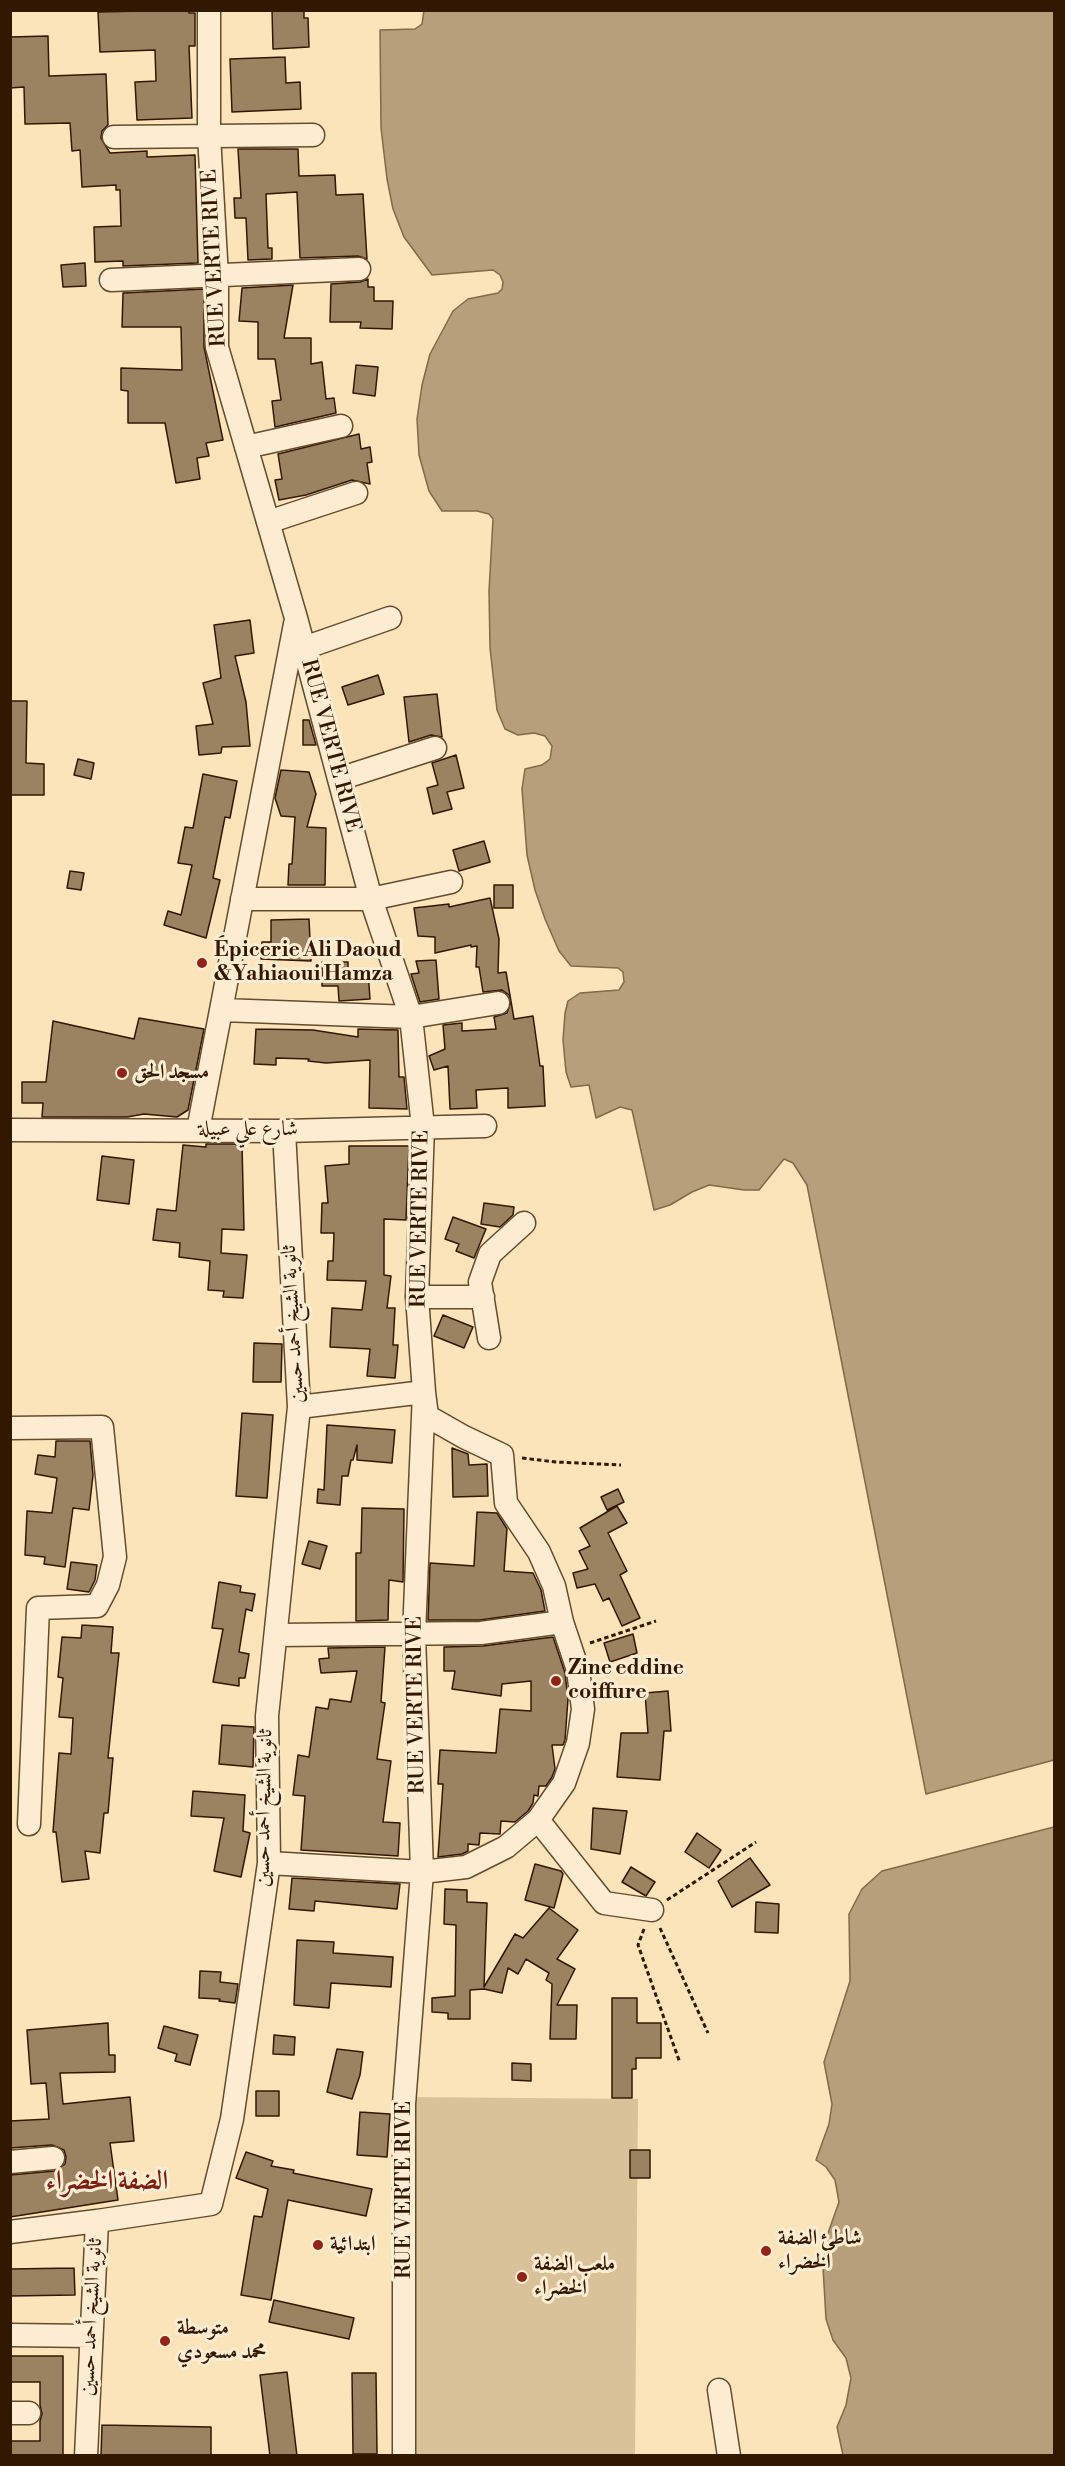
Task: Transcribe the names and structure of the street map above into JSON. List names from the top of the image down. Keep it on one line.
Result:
{"streets":{"street":["RUE VERTE RIVE","شارع علي عبيلة","ثانوية الشيخ أحمد حسين"]},"crossings":[["RUE VERTE RIVE","شارع علي عبيلة"],["شارع علي عبيلة","ثانوية الشيخ أحمد حسين"]],"districts":["الضفة الخضراء"],"places":["Épicerie Ali Daoud &Yahiaoui Hamza","مسجد الحق","Zine eddine coiffure","ابتدائية","شاطئ الضفة الخضراء","ملعب الضفة الخضراء","متوسطة محمد مسعودي"]}
